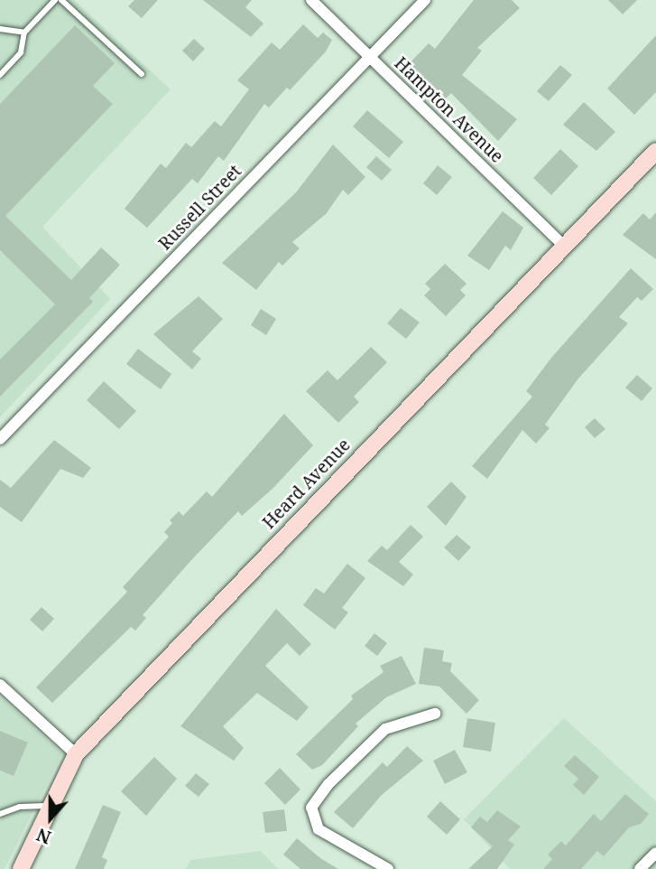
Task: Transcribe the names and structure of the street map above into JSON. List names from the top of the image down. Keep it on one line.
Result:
{"streets":{"street":["Hampton Avenue","Russell Street","Heard Avenue"]},"crossings":[["Hampton Avenue","Russell Street"],["Hampton Avenue","Heard Avenue"]],"north":"bottom"}
